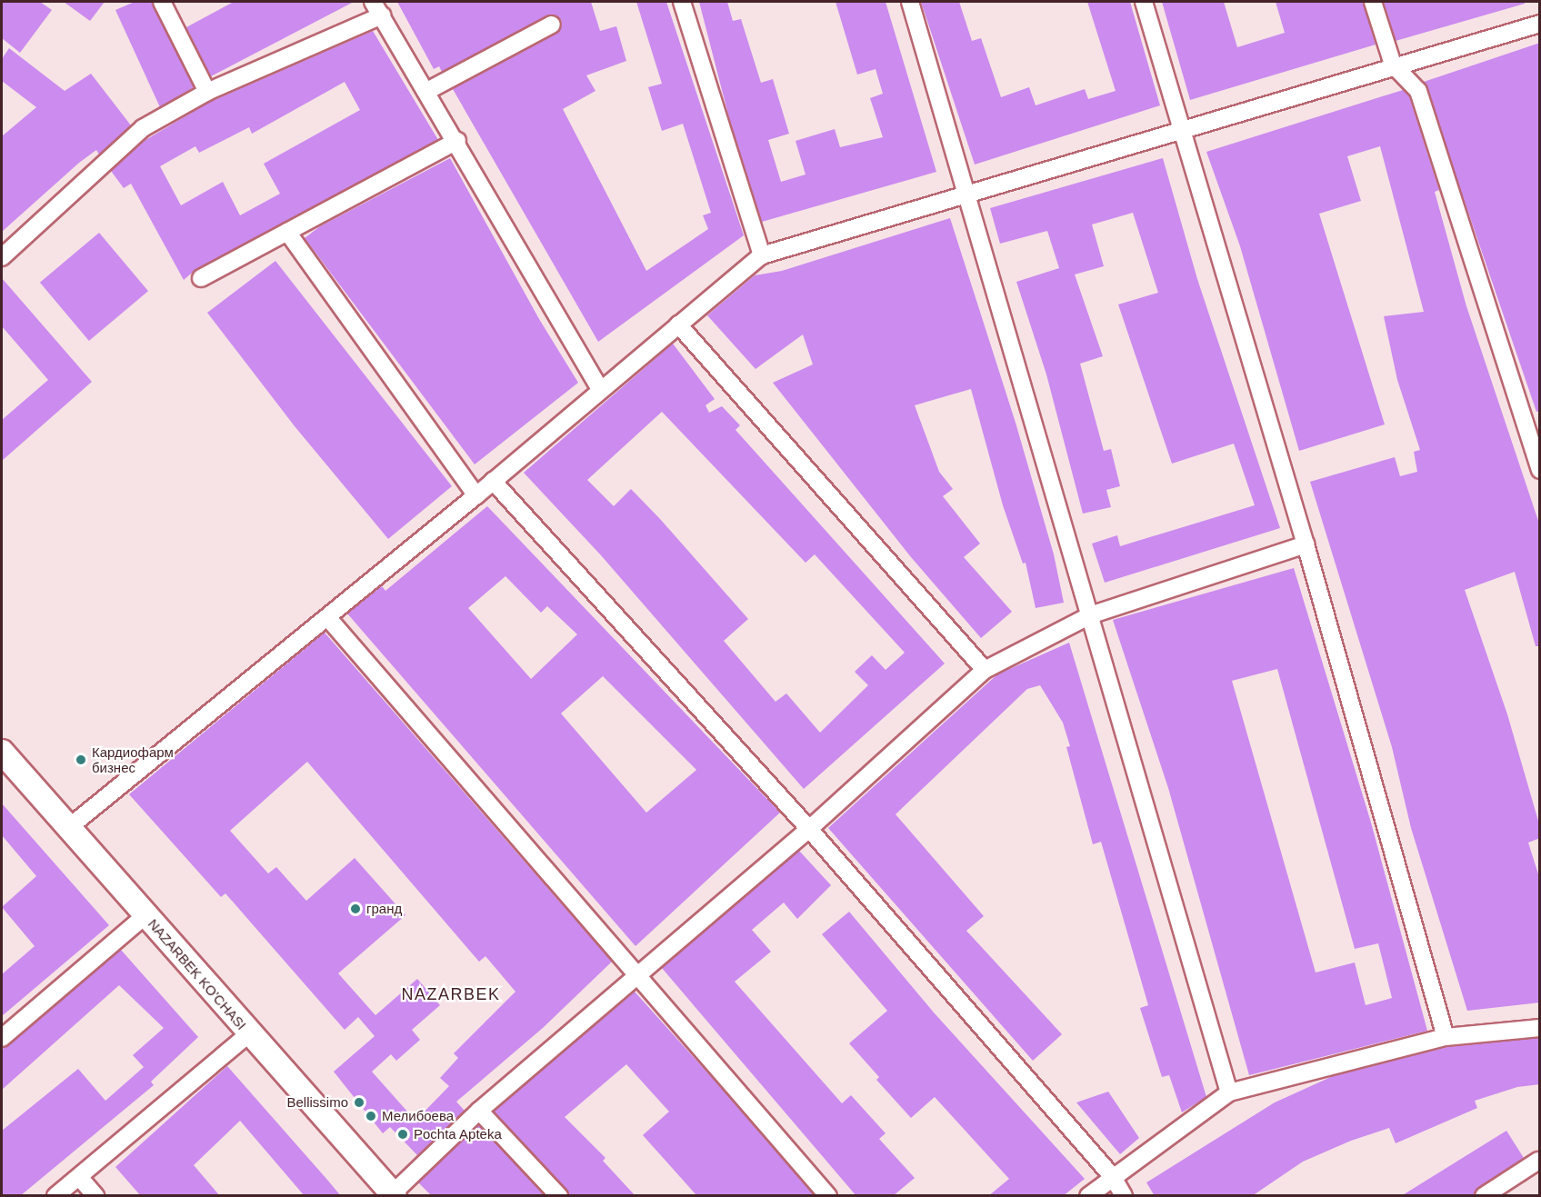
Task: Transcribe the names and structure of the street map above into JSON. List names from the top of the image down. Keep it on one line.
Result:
{"streets":{"main road":["NAZARBEK KO'CHASI"]},"districts":["NAZARBEK"],"places":["Кардиофарм бизнес","гранд","Bellissimo","Мелибоева","Pochta Apteka"]}
